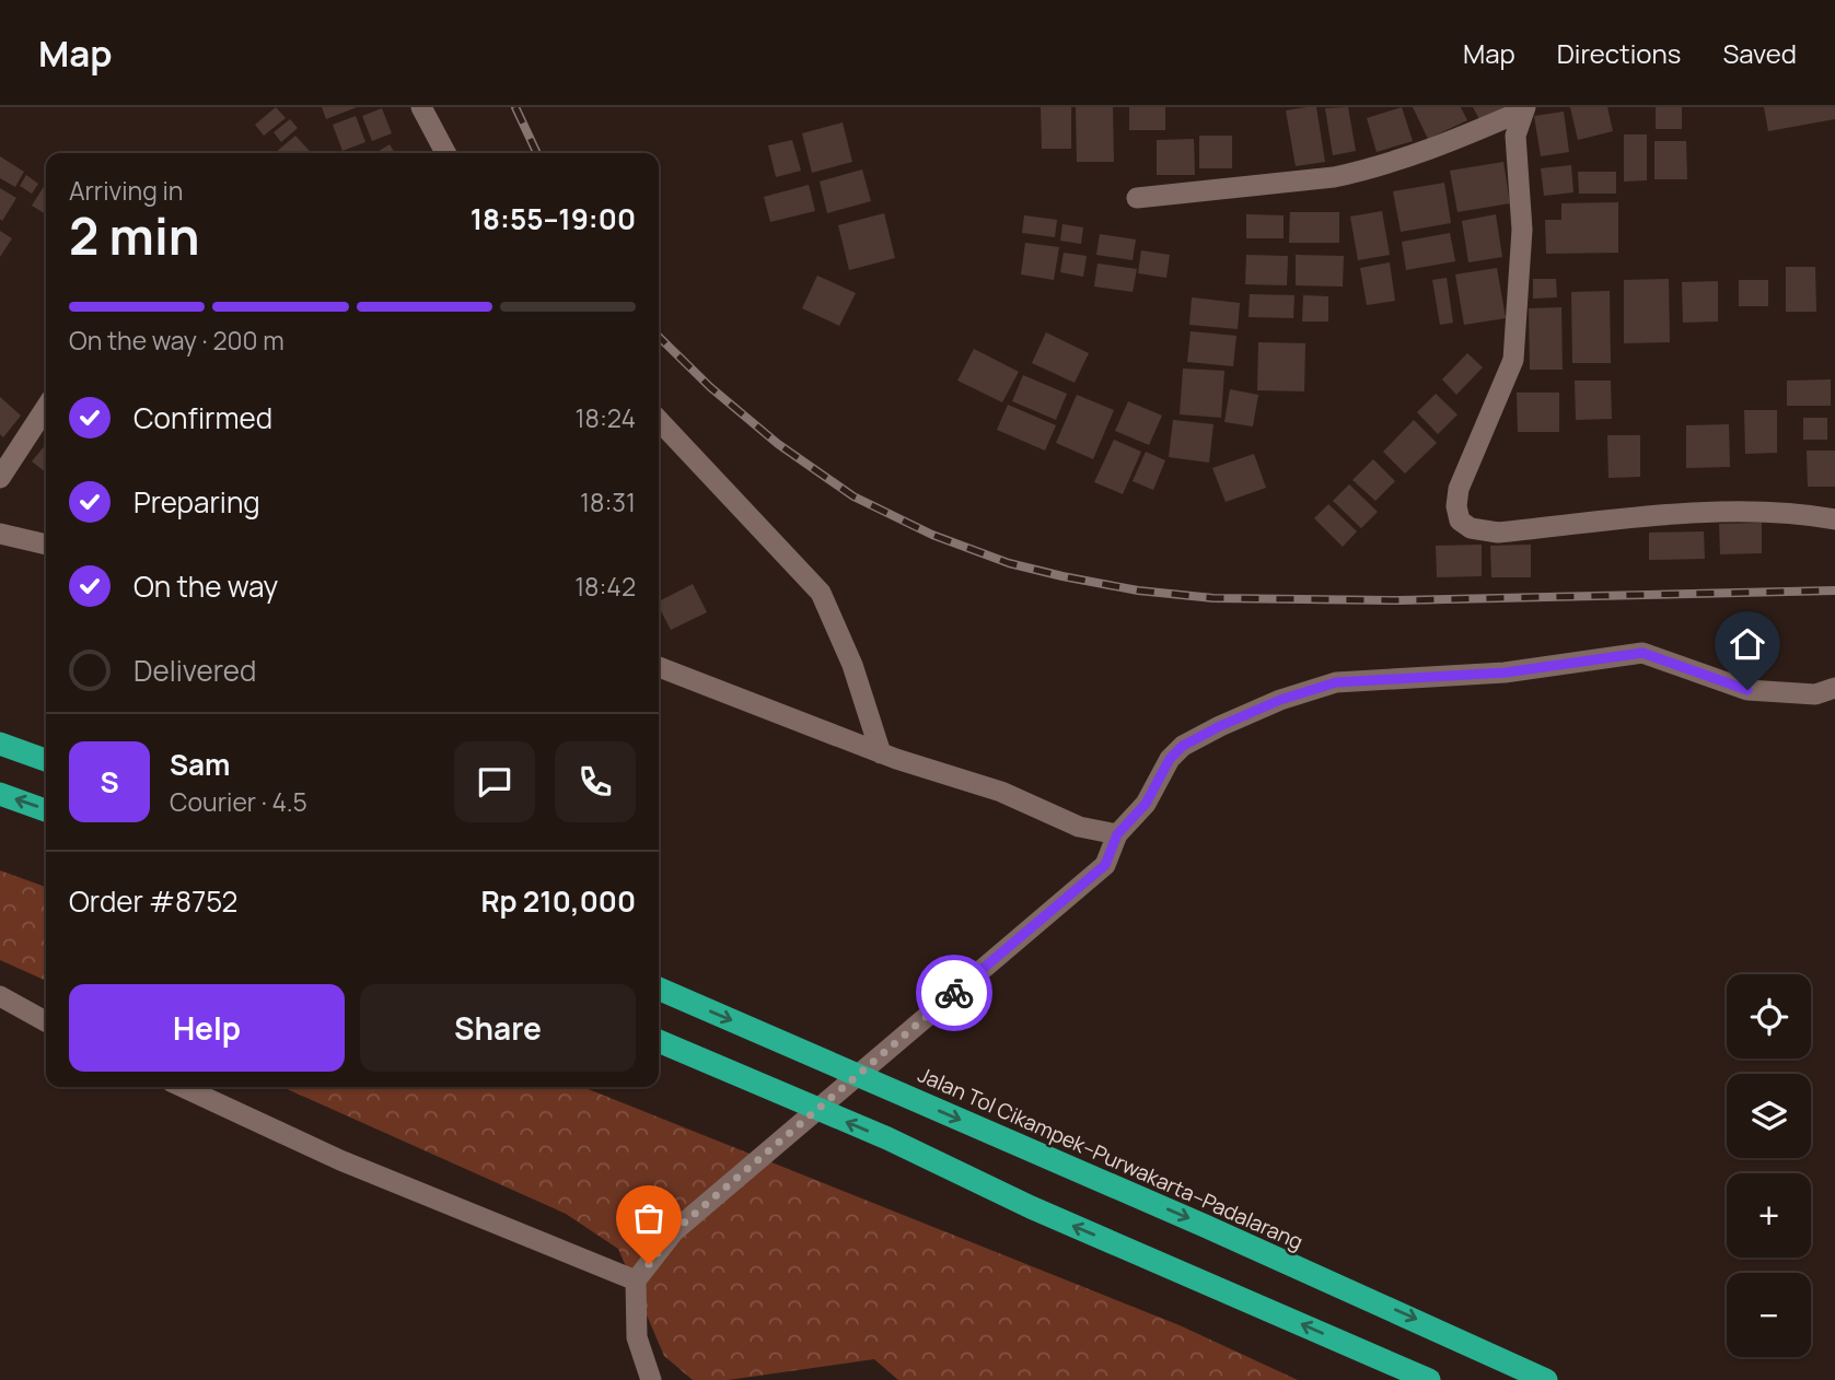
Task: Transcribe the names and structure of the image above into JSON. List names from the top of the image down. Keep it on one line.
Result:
{"streets":{"highway":["Jalan Tol Cikampek–Purwakarta–Padalarang"]},"page":{"header":"Map","nav":["Map","Directions","Saved"],"heading":["2 min","Arriving in","18:55–19:00"],"panel":["Sam","Courier · 4.5","Order #8752","Rp 210,000"],"bar":"On the way · 200 m","list":[["Confirmed","18:24"],["Preparing","18:31"],["On the way","18:42"],"Delivered"],"round":"S","buttons":["Help","Share"],"map_buttons":["+","−"]}}
